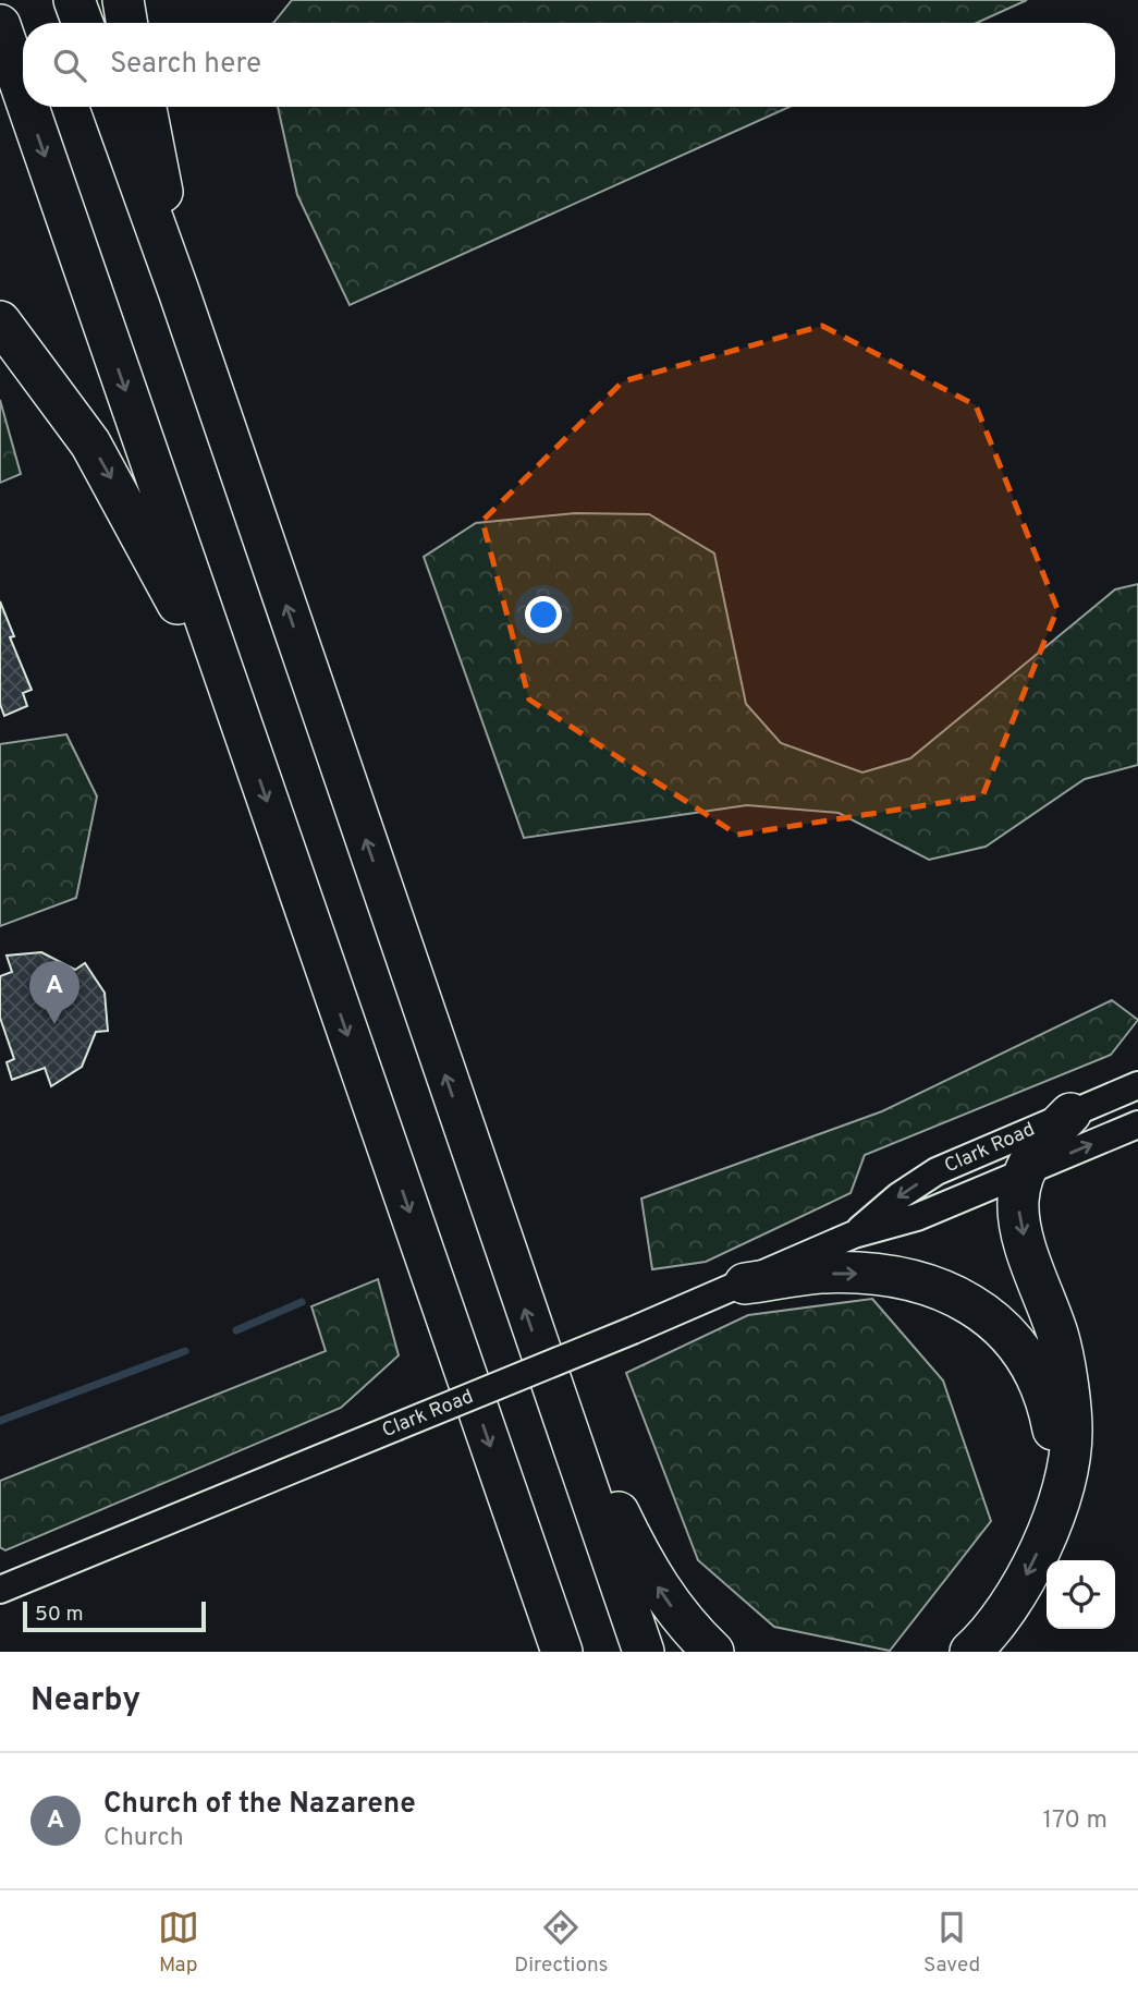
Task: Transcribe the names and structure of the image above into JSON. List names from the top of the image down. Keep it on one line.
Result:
{"streets":{"street":["Clark Road"]},"scale_bar":"50 m","page":{"search":"Search here","pins":"A","scale":"50 m","heading":"Nearby","list":[{"mark":"A","name":"Church of the Nazarene","note":"Church","value":"170 m"}],"nav":["Map","Directions","Saved"]}}
